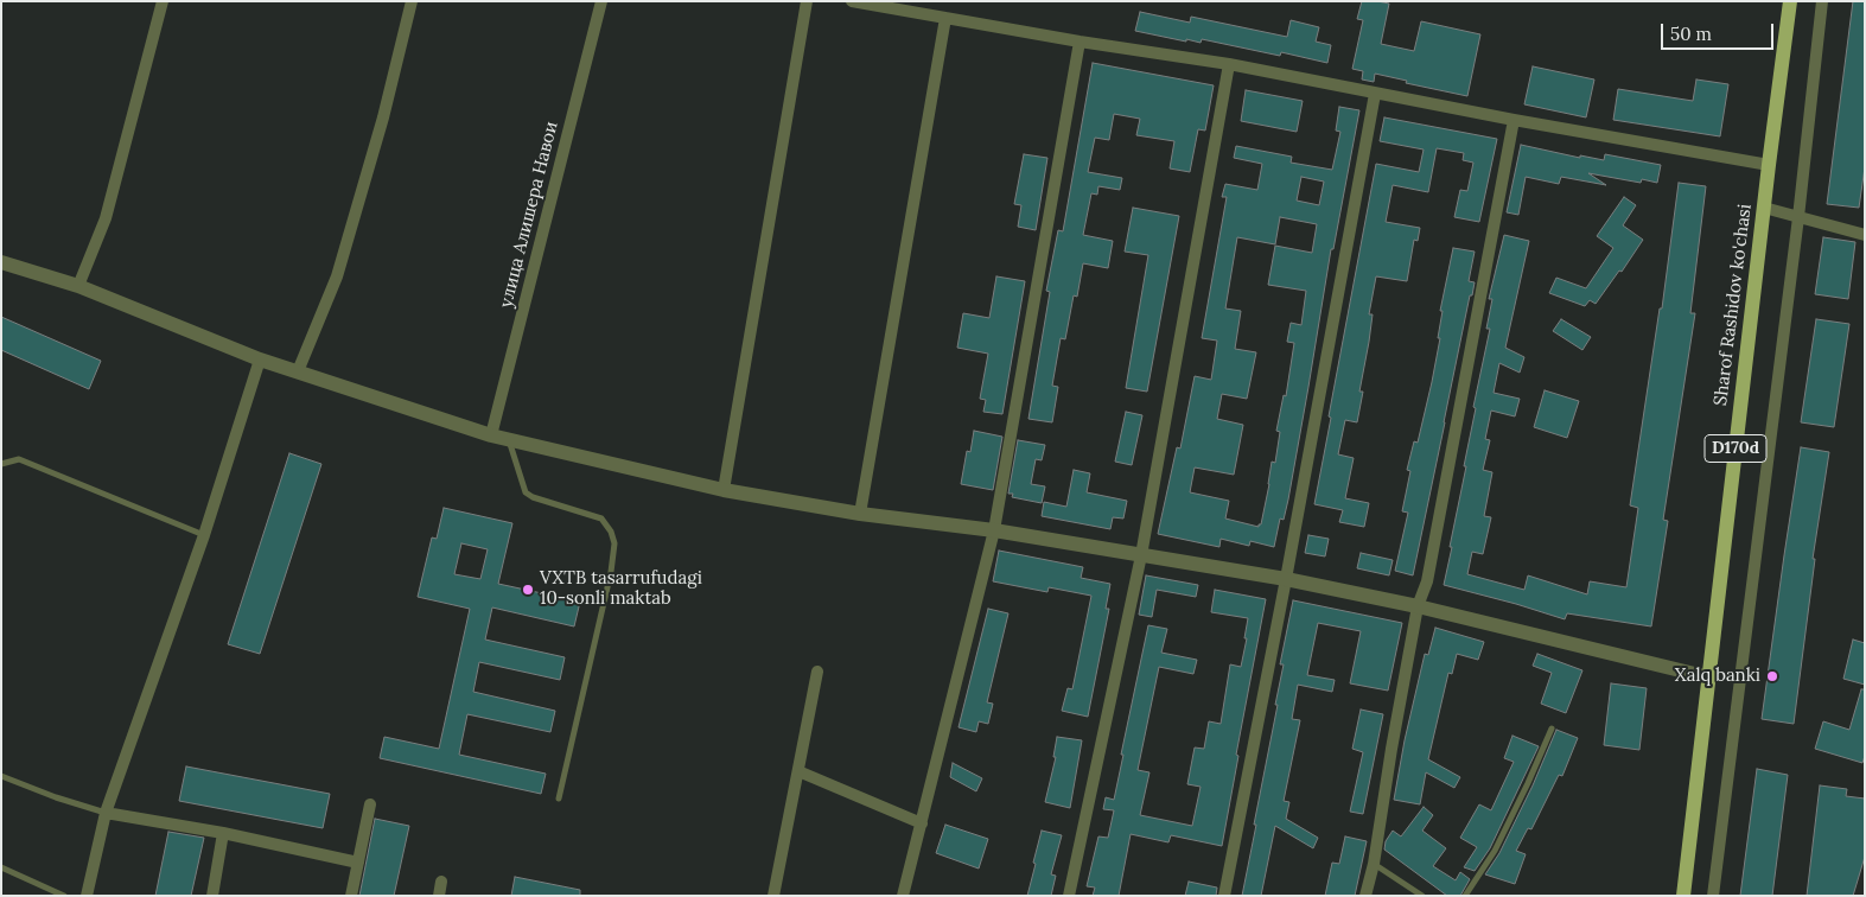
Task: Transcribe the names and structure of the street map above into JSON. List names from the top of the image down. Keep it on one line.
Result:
{"streets":{"main road":["Sharof Rashidov ko'chasi","D170d"],"street":["улица Алишера Навои"]},"places":["VXTB tasarrufudagi 10-sonli maktab","Xalq banki"],"scale_bar":"50 m"}
